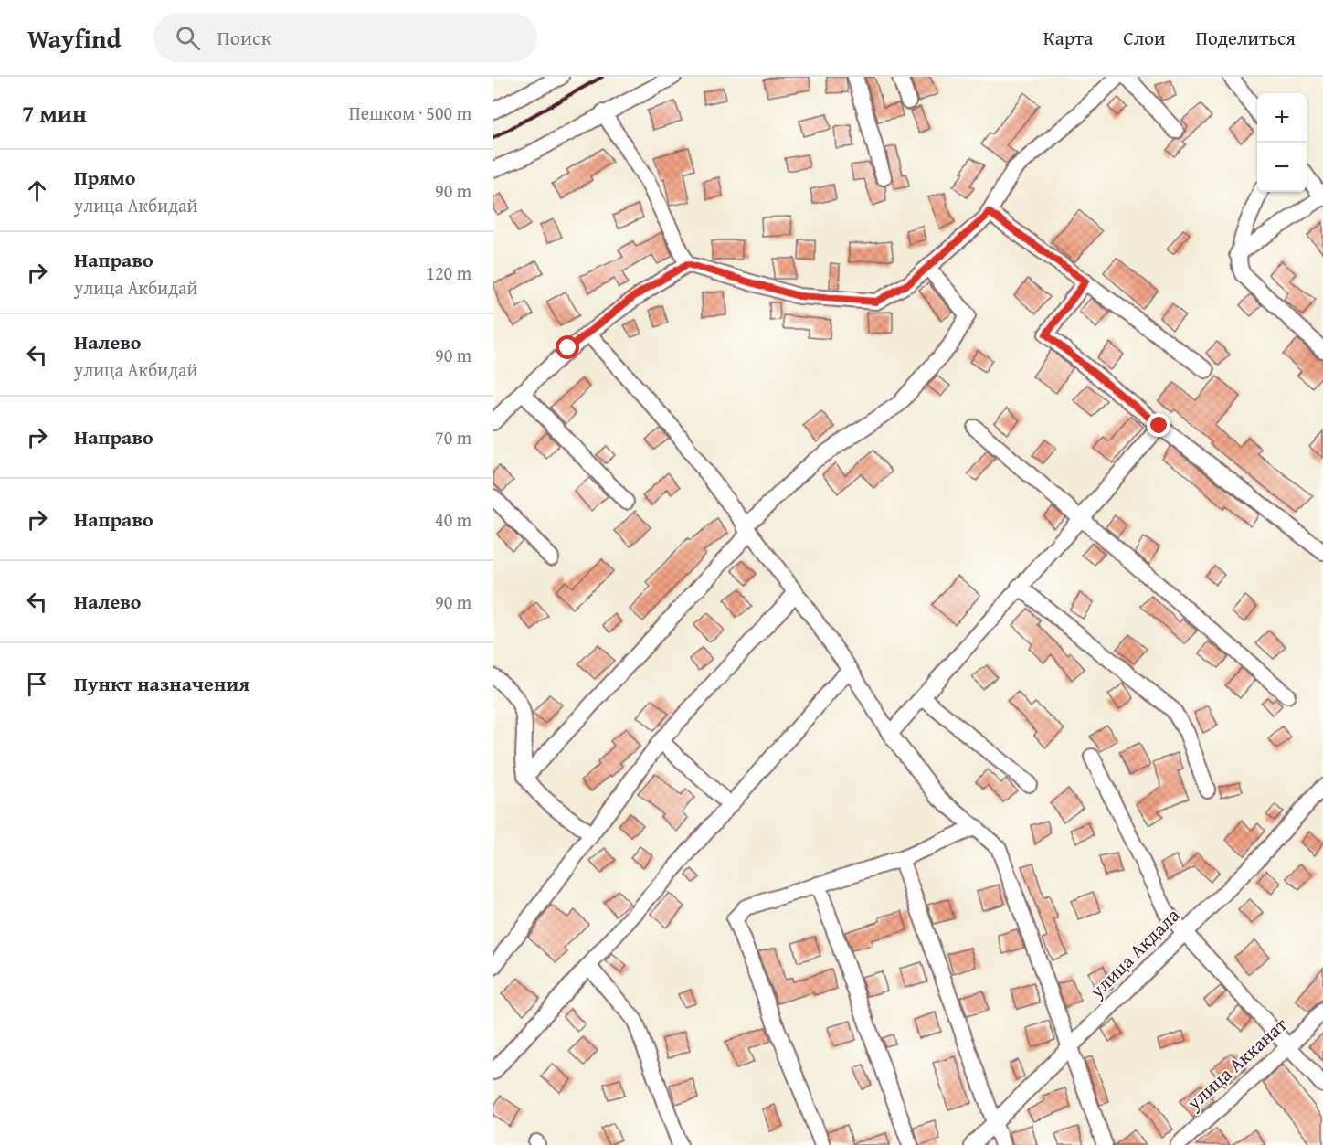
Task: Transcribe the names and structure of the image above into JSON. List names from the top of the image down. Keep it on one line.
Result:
{"streets":{"street":["улица Акдала","улица Акканат"]},"page":{"header":"Wayfind","search":"Поиск","nav":["Карта","Слои","Поделиться"],"heading":["7 мин","Пешком · 500 m"],"map_buttons":["+","−"],"list":[["Прямо","улица Акбидай","90 m"],["Направо","улица Акбидай","120 m"],["Налево","улица Акбидай","90 m"],["Направо","70 m"],["Направо","40 m"],["Налево","90 m"],"Пункт назначения"]}}
